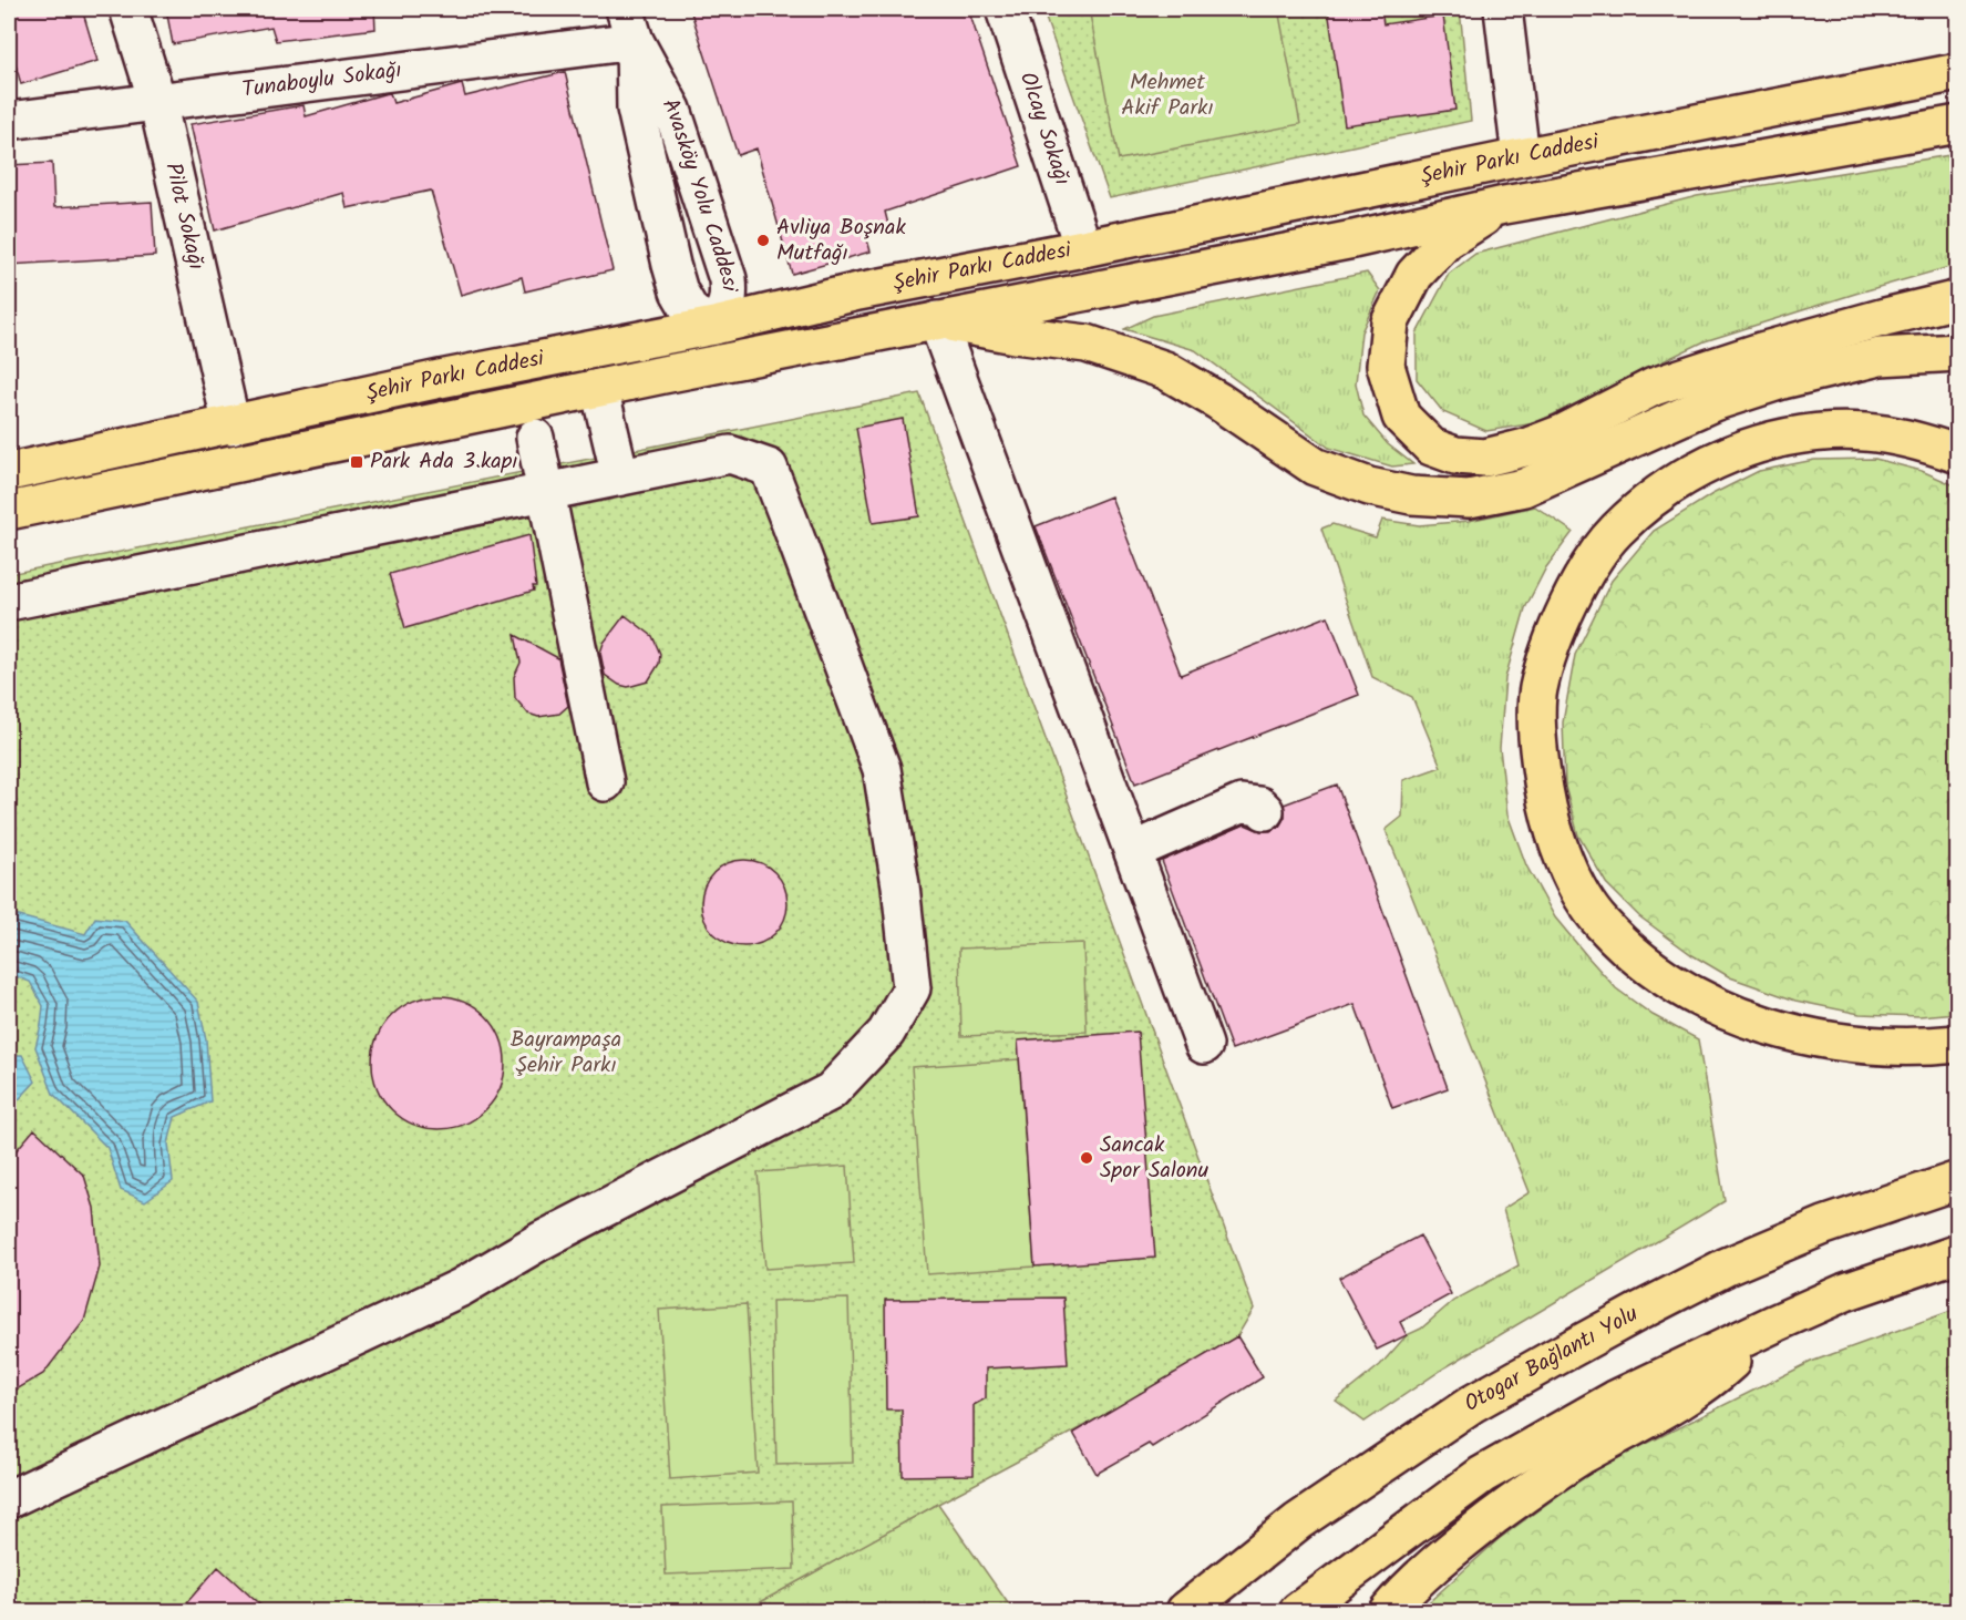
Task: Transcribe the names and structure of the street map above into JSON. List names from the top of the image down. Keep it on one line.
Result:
{"streets":{"main road":["Şehir Parkı Caddesi","Otogar Bağlantı Yolu"],"street":["Tunaboylu Sokağı","Olcay Sokağı","Avasköy Yolu Caddesi","Pilot Sokağı"]},"crossings":[["Tunaboylu Sokağı","Avasköy Yolu Caddesi"],["Tunaboylu Sokağı","Pilot Sokağı"],["Olcay Sokağı","Şehir Parkı Caddesi"],["Şehir Parkı Caddesi","Avasköy Yolu Caddesi"],["Şehir Parkı Caddesi","Pilot Sokağı"]],"parks":["Mehmet Akif Parkı","Bayrampaşa Şehir Parkı"],"places":{"other":["Avliya Boşnak Mutfağı","Sancak Spor Salonu"],"transit":["Park Ada 3.kapı"]}}
